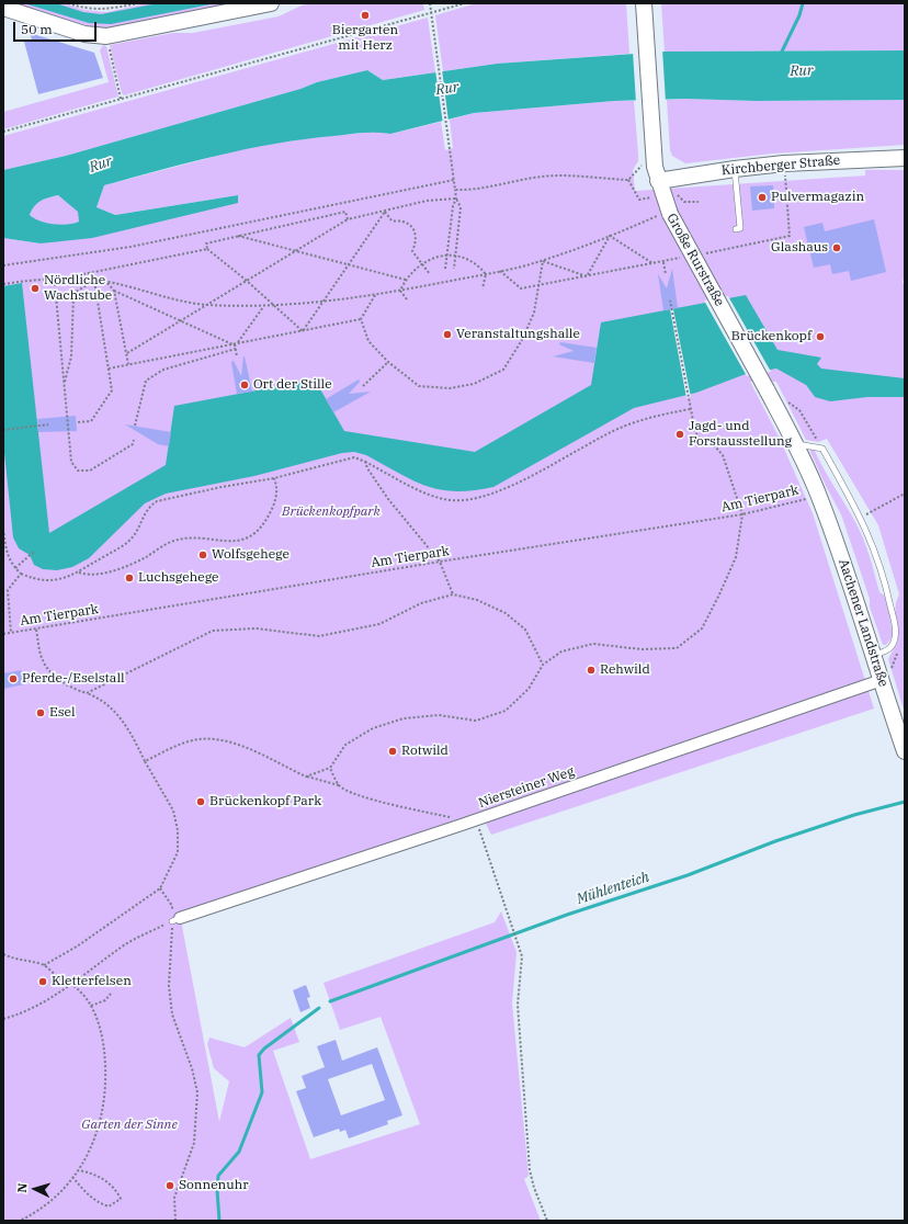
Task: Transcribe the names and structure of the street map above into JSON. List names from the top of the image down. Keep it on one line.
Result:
{"streets":{"main road":["Kirchberger Straße","Große Rurstraße","Aachener Landstraße"],"street":["Niersteiner Weg"],"path":["Am Tierpark"]},"crossings":[["Kirchberger Straße","Große Rurstraße"],["Große Rurstraße","Am Tierpark"],["Große Rurstraße","Aachener Landstraße"],["Am Tierpark","Aachener Landstraße"],["Aachener Landstraße","Niersteiner Weg"]],"water":["Rur","Mühlenteich"],"parks":["Brückenkopfpark","Garten der Sinne"],"places":["Biergarten mit Herz","Pulvermagazin","Glashaus","Nördliche Wachstube","Veranstaltungshalle","Brückenkopf","Ort der Stille","Jagd- und Forstausstellung","Wolfsgehege","Luchsgehege","Rehwild","Pferde-/Eselstall","Esel","Rotwild","Brückenkopf Park","Kletterfelsen","Sonnenuhr"],"scale_bar":"50 m","north":"left"}
